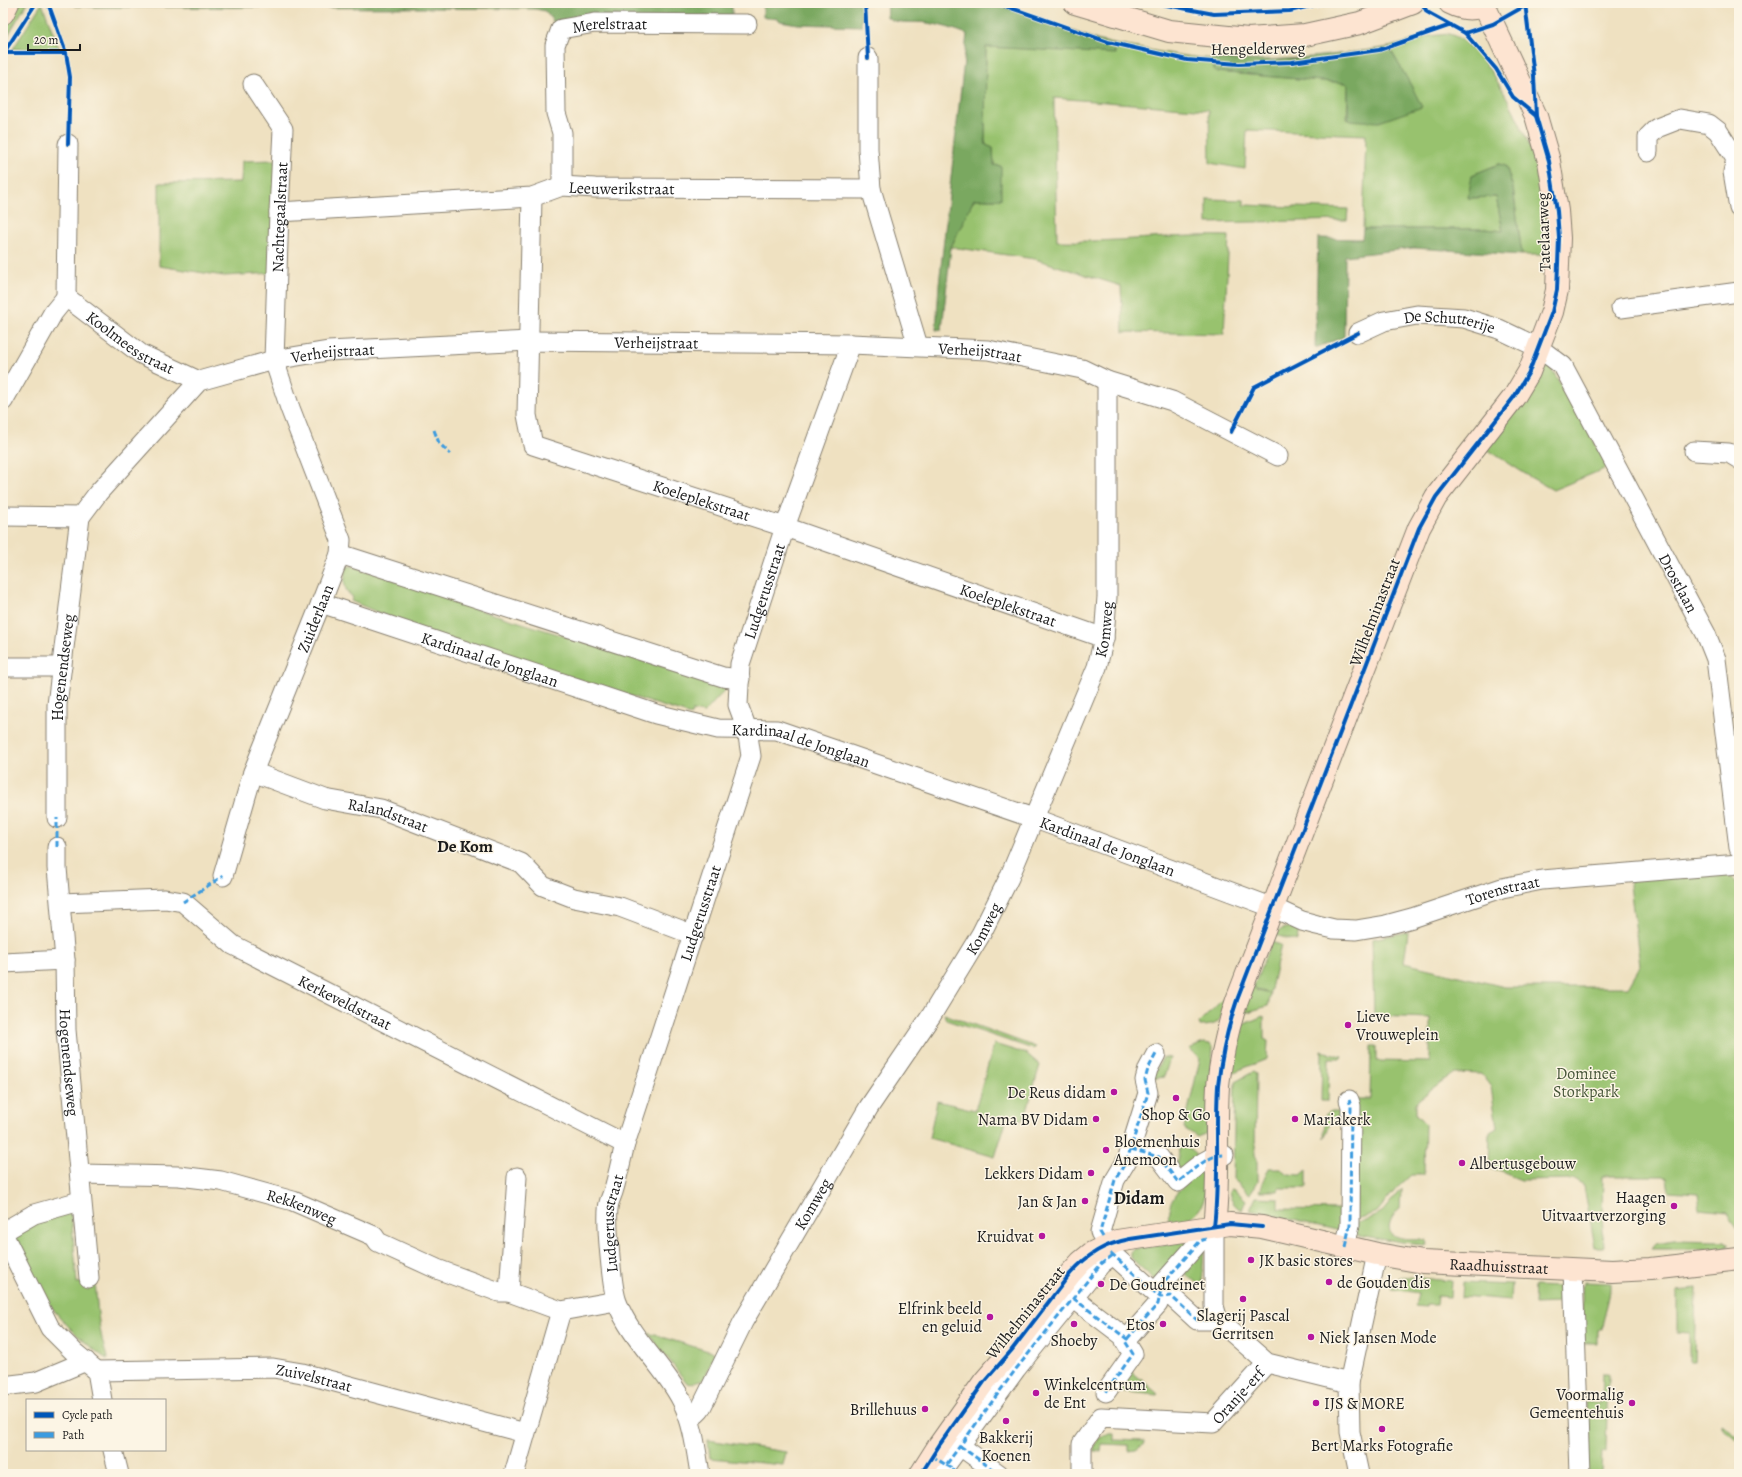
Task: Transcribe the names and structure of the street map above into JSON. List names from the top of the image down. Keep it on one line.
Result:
{"streets":{"street":["Merelstraat","Hengelderweg","Leeuwerikstraat","Nachtegaalstraat","Tatelaarweg","De Schutterije","Koolmeesstraat","Verheijstraat","Koeleplekstraat","Drostlaan","Ludgerusstraat","Wilhelminastraat","Zuiderlaan","Komweg","Kardinaal de Jonglaan","Hogenendseweg","Ralandstraat","Torenstraat","Kerkeveldstraat","Rekkenweg","Raadhuisstraat","Zuivelstraat","Oranje-erf"]},"crossings":[["Merelstraat","Leeuwerikstraat"],["Leeuwerikstraat","Nachtegaalstraat"],["Leeuwerikstraat","Koeleplekstraat"],["Nachtegaalstraat","Verheijstraat"],["Nachtegaalstraat","Zuiderlaan"],["Tatelaarweg","De Schutterije"],["Tatelaarweg","Drostlaan"],["Tatelaarweg","Wilhelminastraat"],["De Schutterije","Drostlaan"],["De Schutterije","Wilhelminastraat"],["Koolmeesstraat","Verheijstraat"],["Verheijstraat","Koeleplekstraat"],["Verheijstraat","Ludgerusstraat"],["Verheijstraat","Zuiderlaan"],["Verheijstraat","Komweg"],["Koeleplekstraat","Ludgerusstraat"],["Koeleplekstraat","Komweg"],["Drostlaan","Wilhelminastraat"],["Ludgerusstraat","Komweg"],["Ludgerusstraat","Kardinaal de Jonglaan"],["Ludgerusstraat","Ralandstraat"],["Ludgerusstraat","Kerkeveldstraat"],["Wilhelminastraat","Kardinaal de Jonglaan"],["Wilhelminastraat","Torenstraat"],["Wilhelminastraat","Raadhuisstraat"],["Zuiderlaan","Kardinaal de Jonglaan"],["Zuiderlaan","Ralandstraat"],["Komweg","Kardinaal de Jonglaan"],["Kardinaal de Jonglaan","Torenstraat"],["Hogenendseweg","Kerkeveldstraat"],["Hogenendseweg","Rekkenweg"]],"districts":["De Kom","Didam"],"parks":["Dominee Storkpark"],"places":["Lieve Vrouweplein","De Reus didam","Shop & Go","Nama BV Didam","Mariakerk","Bloemenhuis Anemoon","Albertusgebouw","Lekkers Didam","Jan & Jan","Haagen Uitvaartverzorging","Kruidvat","JK basic stores","de Gouden dis","De Goudreinet","Slagerij Pascal Gerritsen","Elfrink beeld en geluid","Shoeby","Etos","Niek Jansen Mode","Winkelcentrum de Ent","IJS & MORE","Voormalig Gemeentehuis","Brillehuus","Bakkerij Koenen","Bert Marks Fotografie"],"legend":["Cycle path","Path"],"scale_bar":"20 m"}
